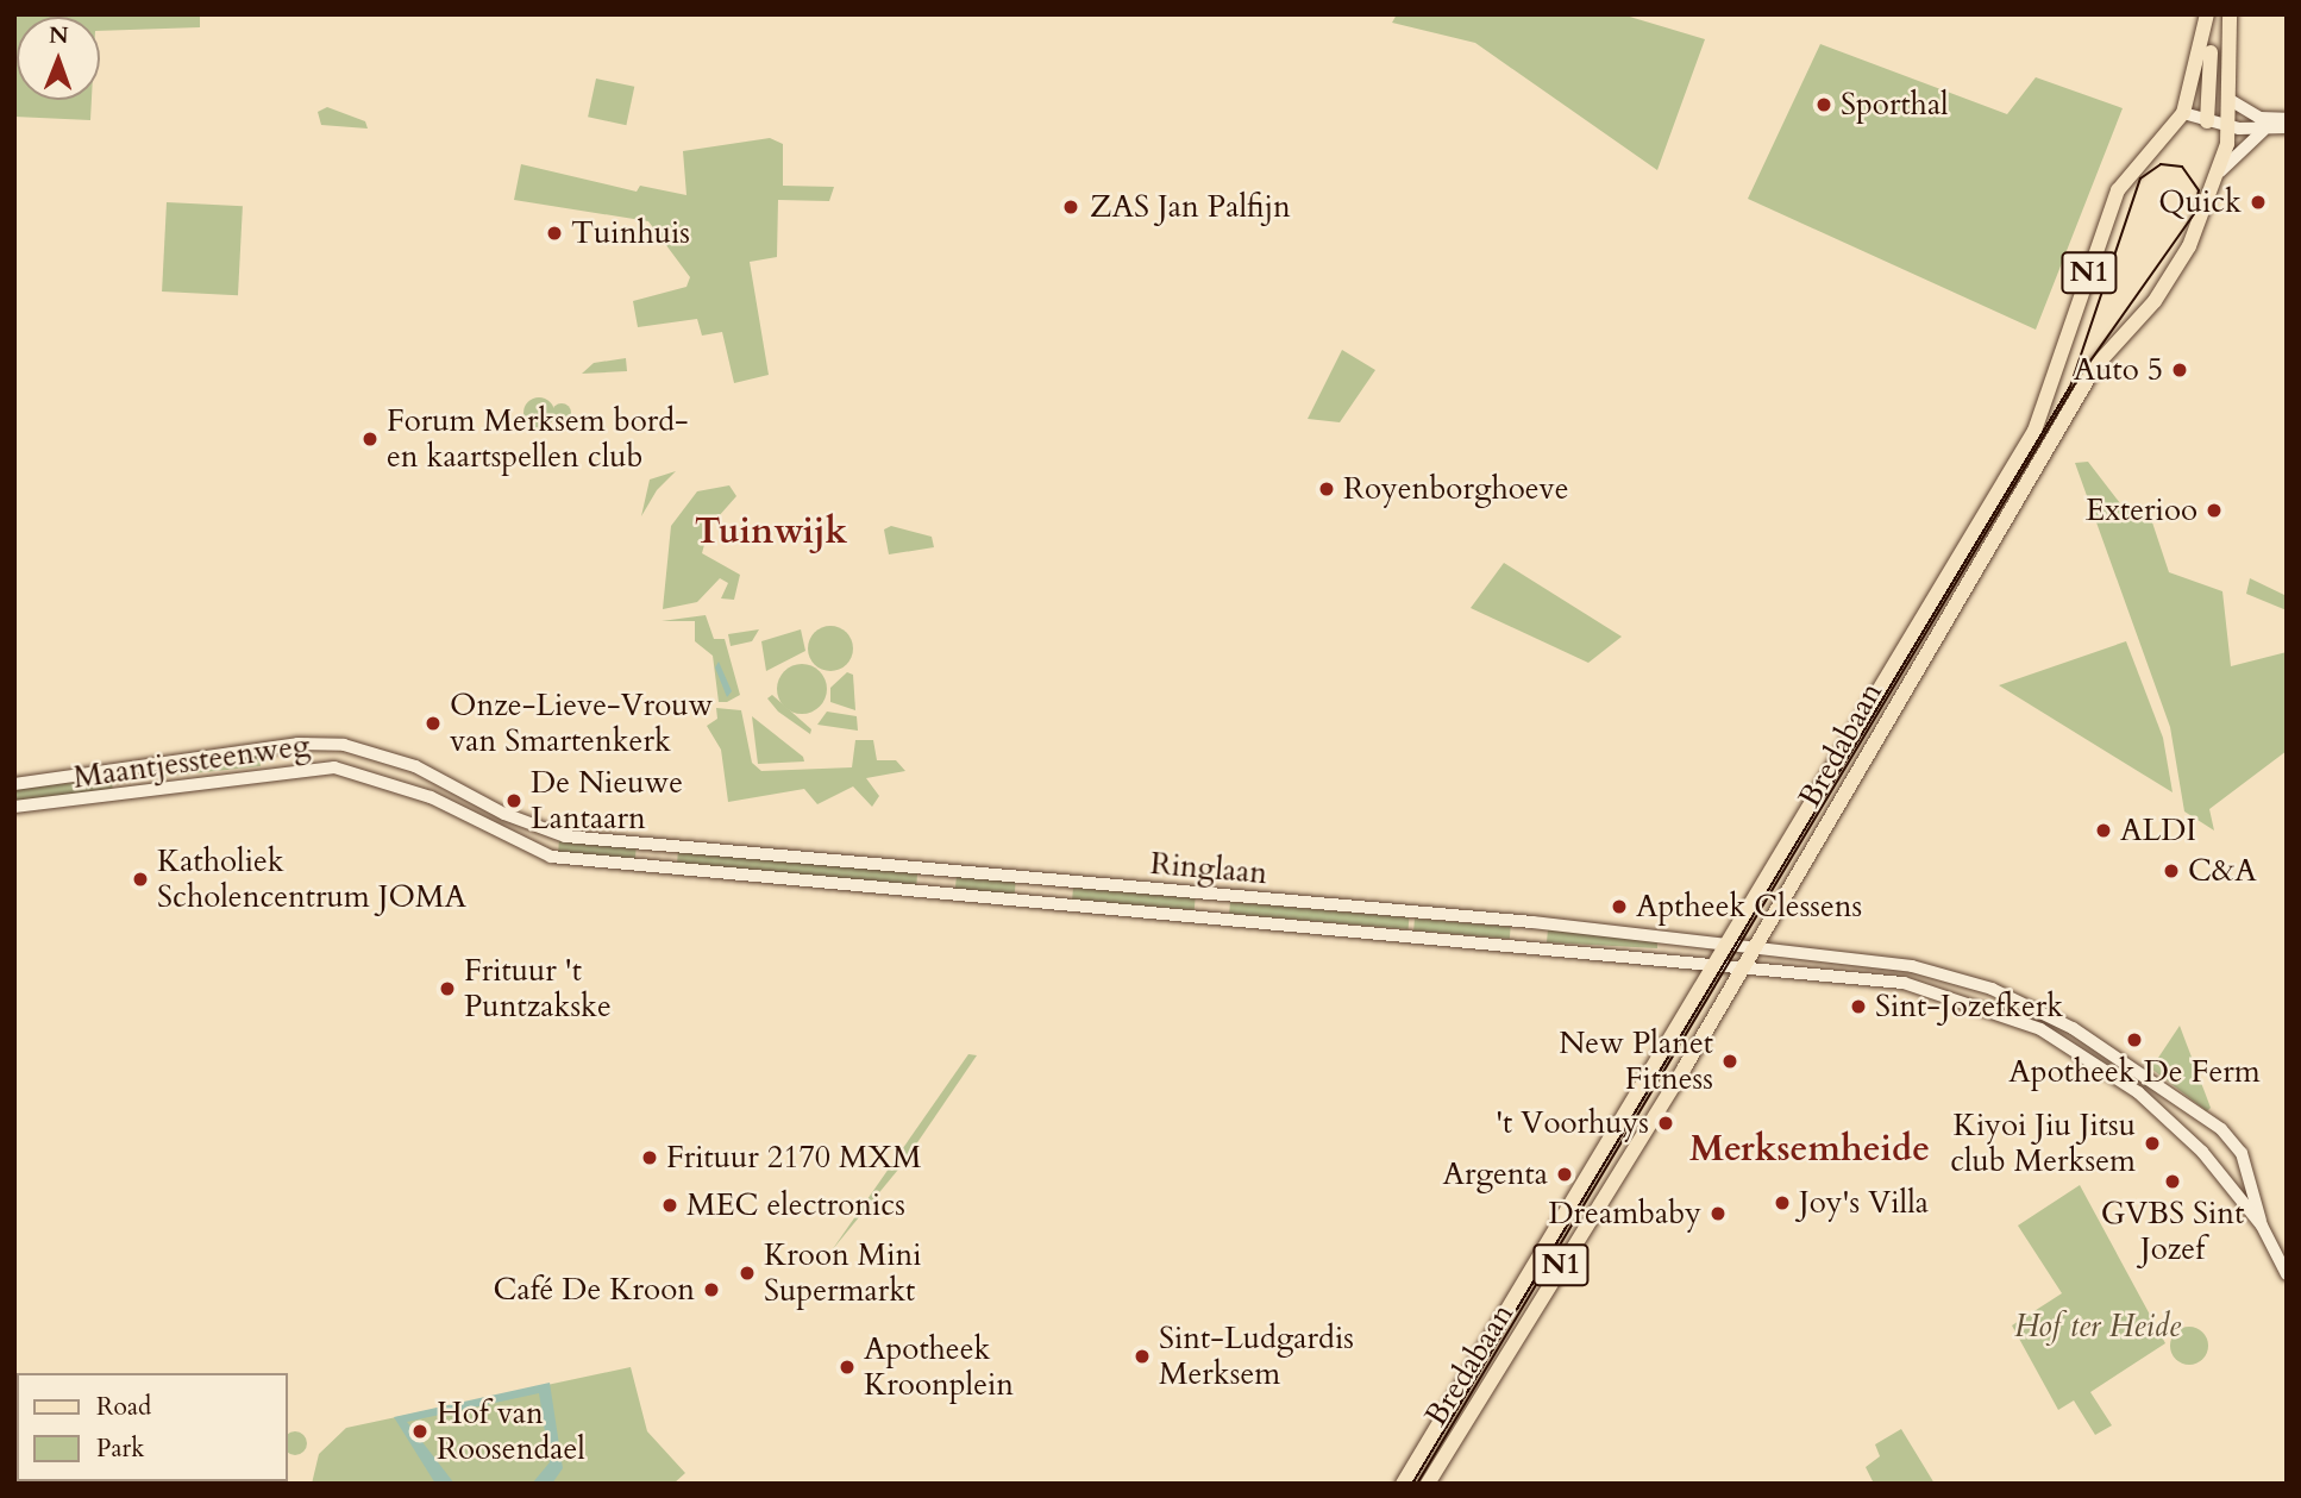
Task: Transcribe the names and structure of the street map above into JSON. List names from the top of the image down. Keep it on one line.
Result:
{"streets":{"main road":["N1","Bredabaan"],"street":["Maantjessteenweg","Ringlaan"]},"crossings":[["Bredabaan","Ringlaan"],["Maantjessteenweg","Ringlaan"]],"districts":["Tuinwijk","Merksemheide"],"parks":["Hof ter Heide"],"places":["Sporthal","Quick","ZAS Jan Palfijn","Tuinhuis","Auto 5","Forum Merksem bord- en kaartspellen club","Royenborghoeve","Exterioo","Onze-Lieve-Vrouw van Smartenkerk","De Nieuwe Lantaarn","ALDI","C&A","Katholiek Scholencentrum JOMA","Aptheek Clessens","Frituur 't Puntzakske","Sint-Jozefkerk","Apotheek De Ferm","New Planet Fitness","'t Voorhuys","Kiyoi Jiu Jitsu club Merksem","Frituur 2170 MXM","Argenta","GVBS Sint Jozef","Joy's Villa","MEC electronics","Dreambaby","Kroon Mini Supermarkt","Café De Kroon","Sint-Ludgardis Merksem","Apotheek Kroonplein","Hof van Roosendael"],"legend":["Road","Park"],"north":"top"}
